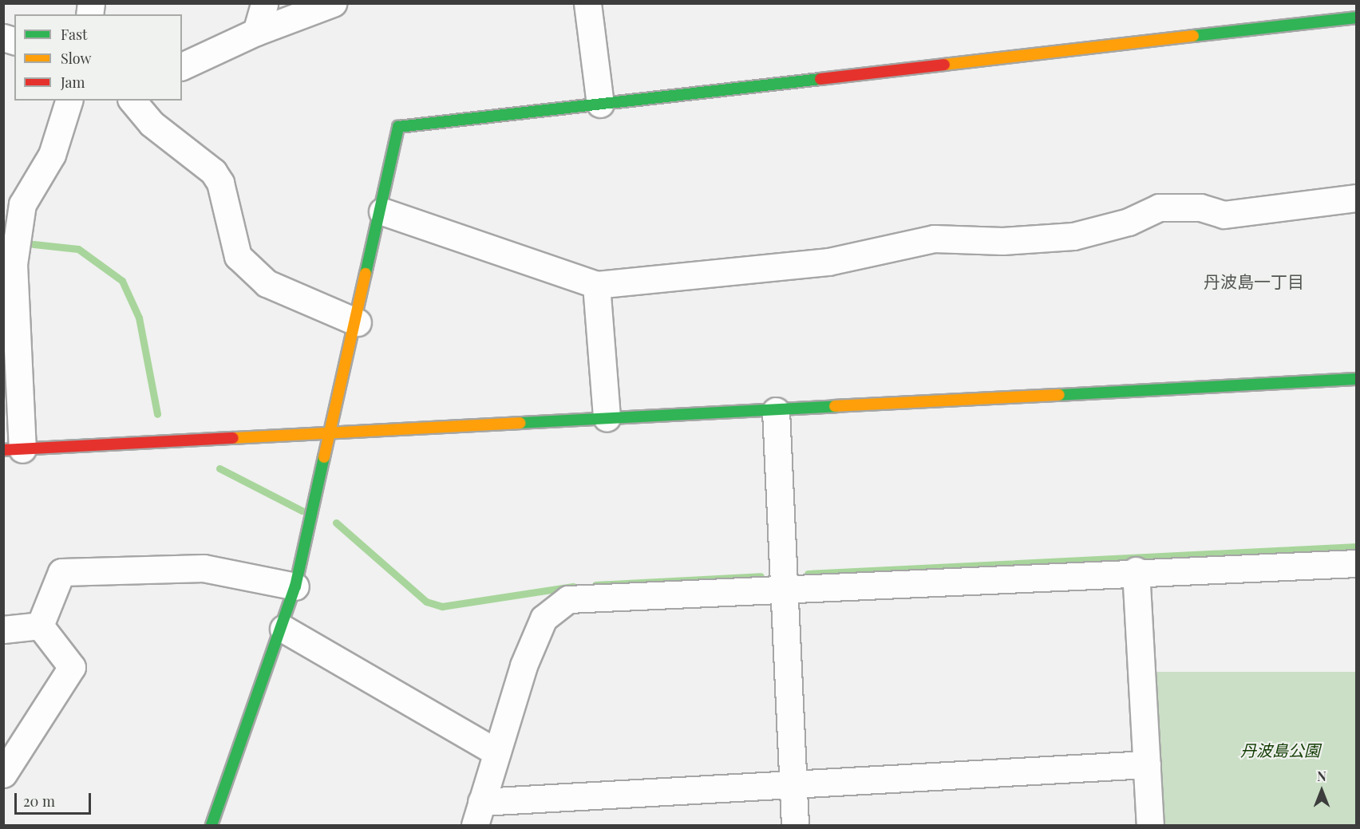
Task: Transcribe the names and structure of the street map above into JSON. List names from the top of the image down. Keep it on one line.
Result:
{"districts":["丹波島一丁目"],"parks":["丹波島公園"],"legend":["Fast","Slow","Jam"],"scale_bar":"20 m","north":"top"}
